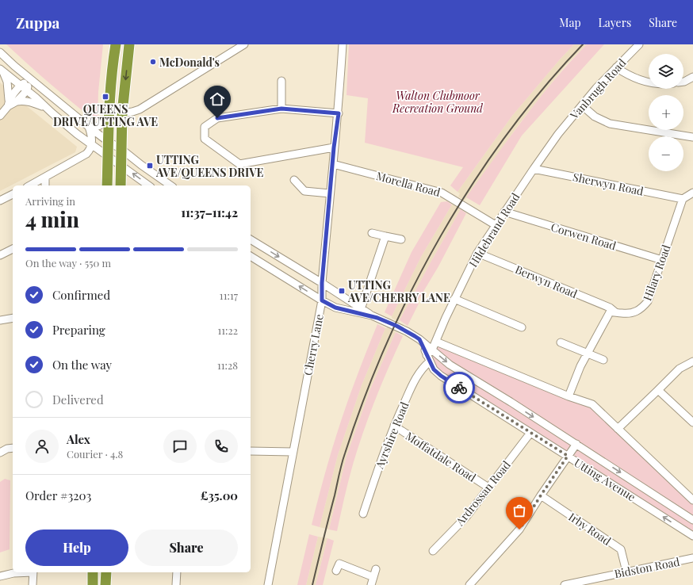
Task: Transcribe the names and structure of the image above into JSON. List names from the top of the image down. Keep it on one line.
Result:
{"streets":{"street":["Vanbrugh Road","Morella Road","Sherwyn Road","Hildebrand Road","Corwen Road","Hilary Road","Berwyn Road","Cherry Lane","Ayrshire Road","Moffatdale Road","Utting Avenue","Ardrossan Road","Irby Road","Bidston Road"]},"crossings":[["Vanbrugh Road","Hildebrand Road"],["Morella Road","Hildebrand Road"],["Morella Road","Cherry Lane"],["Sherwyn Road","Hildebrand Road"],["Sherwyn Road","Hilary Road"],["Hildebrand Road","Corwen Road"],["Hildebrand Road","Berwyn Road"],["Hildebrand Road","Ayrshire Road"],["Hildebrand Road","Utting Avenue"],["Corwen Road","Hilary Road"],["Hilary Road","Berwyn Road"],["Cherry Lane","Utting Avenue"],["Ayrshire Road","Moffatdale Road"],["Ayrshire Road","Utting Avenue"],["Moffatdale Road","Ardrossan Road"],["Utting Avenue","Ardrossan Road"],["Irby Road","Bidston Road"]],"parks":["Walton Clubmoor Recreation Ground"],"places":{"other":["McDonald's"],"transit":["QUEENS DRIVE/UTTING AVE","UTTING AVE/QUEENS DRIVE","UTTING AVE/CHERRY LANE"]},"page":{"header":"Zuppa","nav":["Map","Layers","Share"],"map_buttons":["+","−"],"heading":["4 min","Arriving in","11:37–11:42"],"panel":["Alex","Courier · 4.8","Order #3203","£35.00"],"bar":"On the way · 550 m","list":[["Confirmed","11:17"],["Preparing","11:22"],["On the way","11:28"],"Delivered"],"buttons":["Help","Share"]}}
